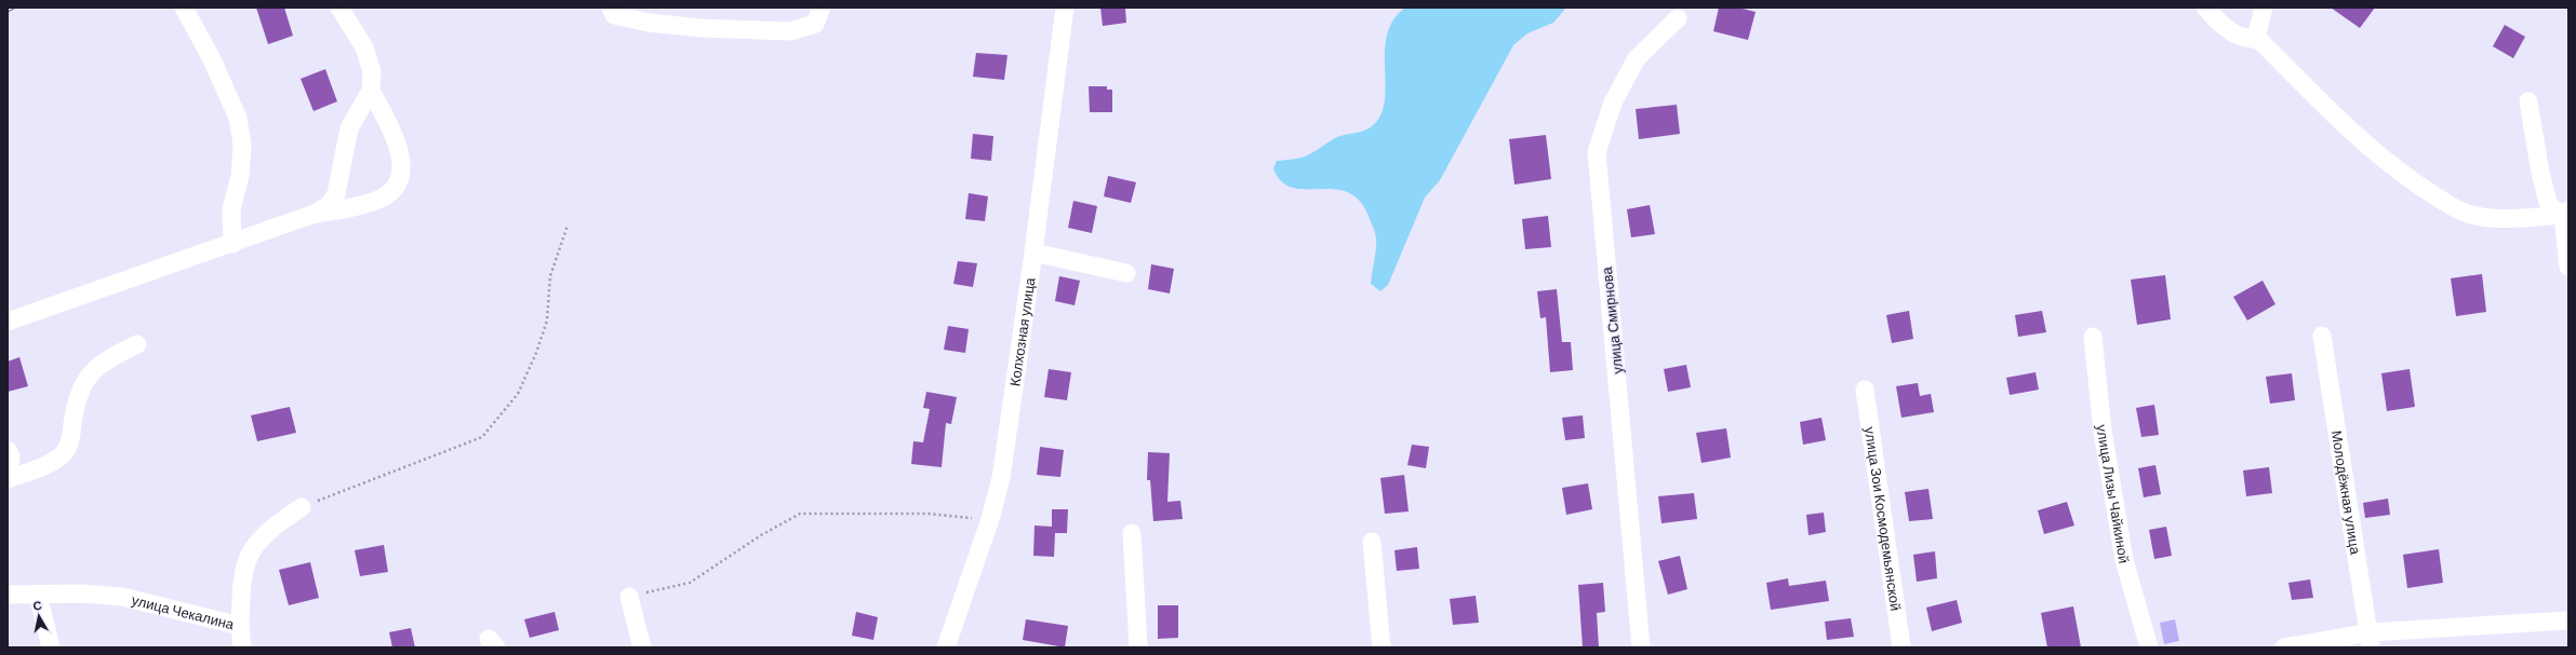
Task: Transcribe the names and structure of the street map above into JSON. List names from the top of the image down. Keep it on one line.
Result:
{"streets":{"street":["улица Смирнова","Колхозная улица","Молодёжная улица","улица Лизы Чайкиной","улица Зои Космодемьянской","улица Чекалина"]},"north":"top"}
